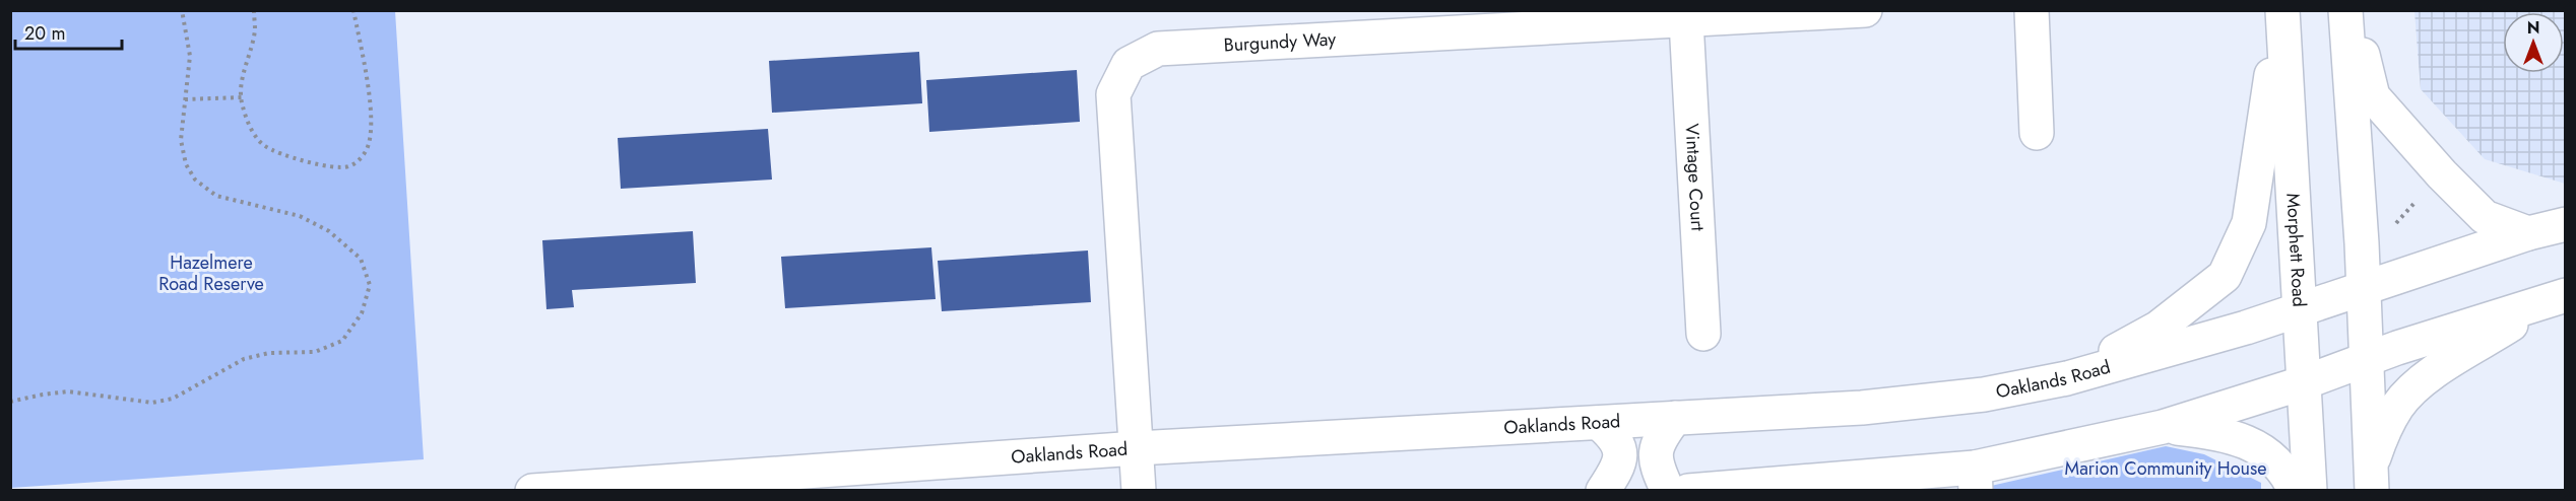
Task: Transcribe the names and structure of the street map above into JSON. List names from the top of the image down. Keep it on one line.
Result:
{"streets":{"main road":["Burgundy Way","Vintage Court","Morphett Road","Oaklands Road"]},"crossings":[["Burgundy Way","Vintage Court"],["Burgundy Way","Oaklands Road"],["Morphett Road","Oaklands Road"]],"parks":["Hazelmere Road Reserve","Marion Community House"],"scale_bar":"20 m","north":"top"}
